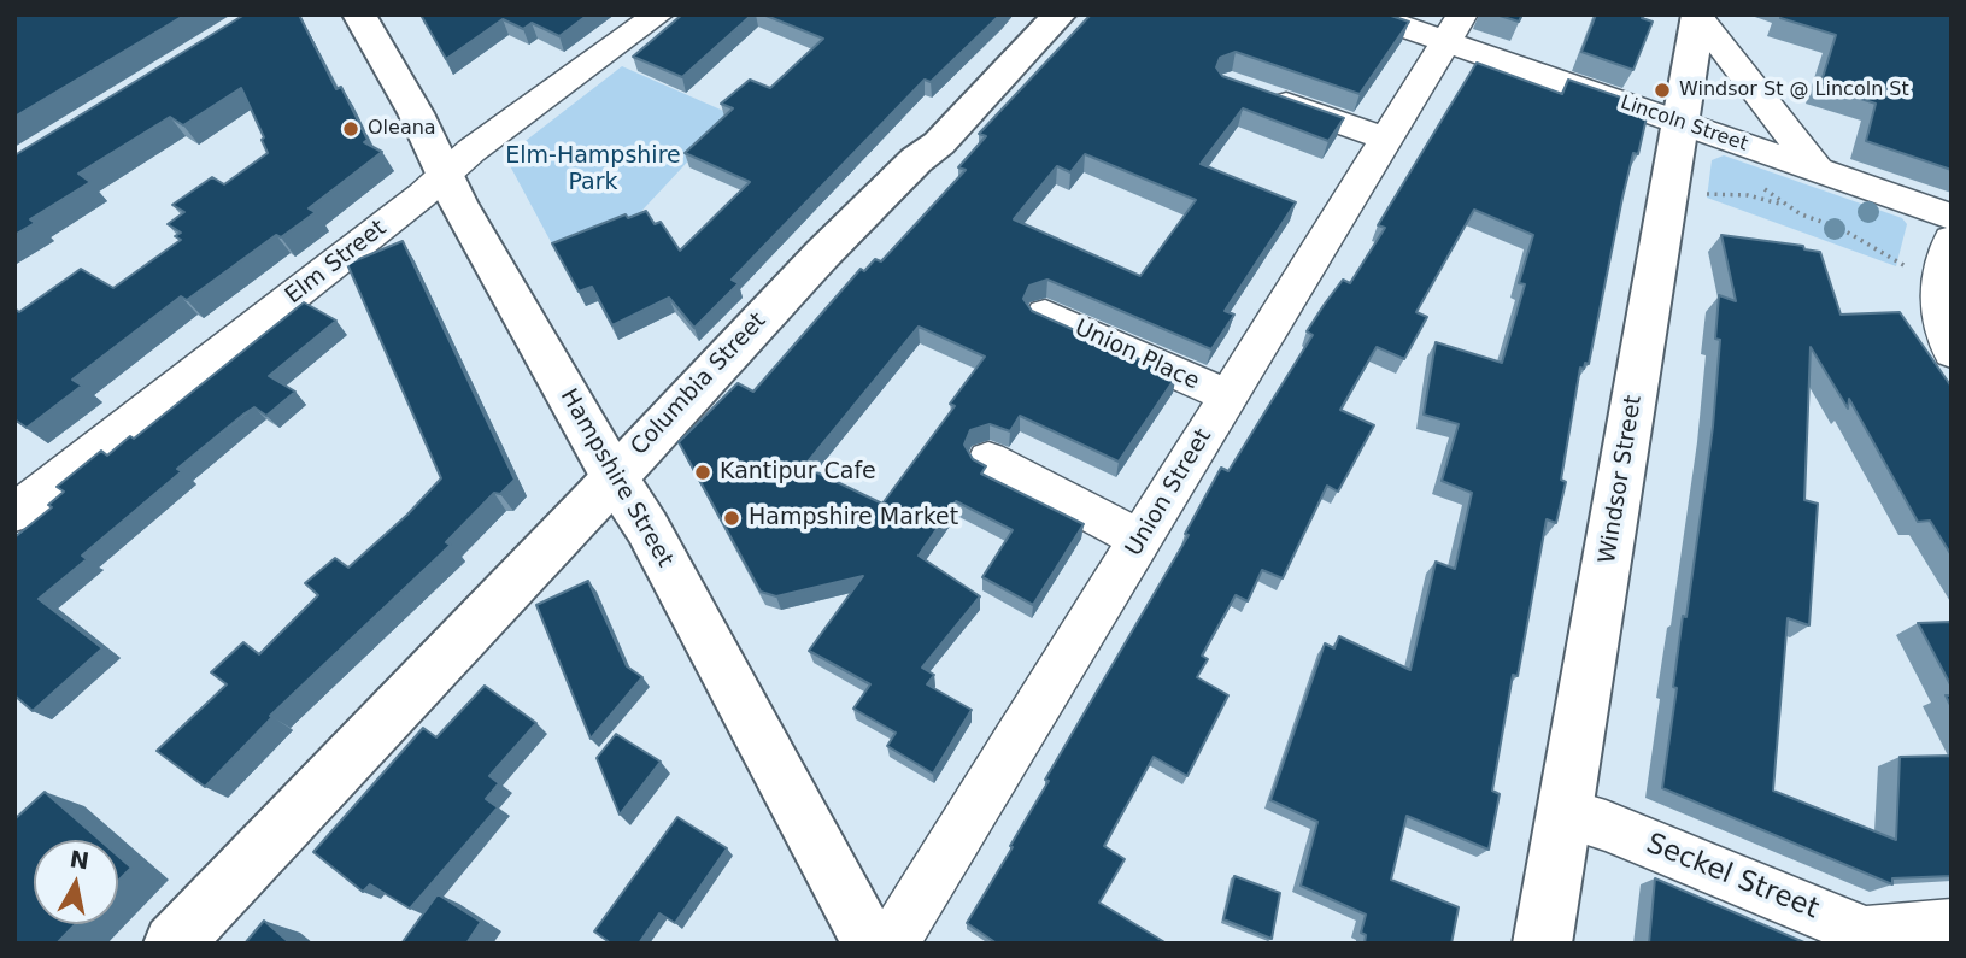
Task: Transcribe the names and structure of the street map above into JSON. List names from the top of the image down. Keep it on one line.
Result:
{"streets":{"main road":["Columbia Street","Hampshire Street","Windsor Street"],"street":["Lincoln Street","Elm Street","Union Place","Union Street","Seckel Street"]},"crossings":[["Lincoln Street","Windsor Street"],["Lincoln Street","Union Street"],["Elm Street","Hampshire Street"],["Union Place","Union Street"],["Columbia Street","Hampshire Street"],["Windsor Street","Seckel Street"]],"parks":["Elm-Hampshire Park"],"places":["Windsor St @ Lincoln St","Oleana","Kantipur Cafe","Hampshire Market"],"north":"top"}
